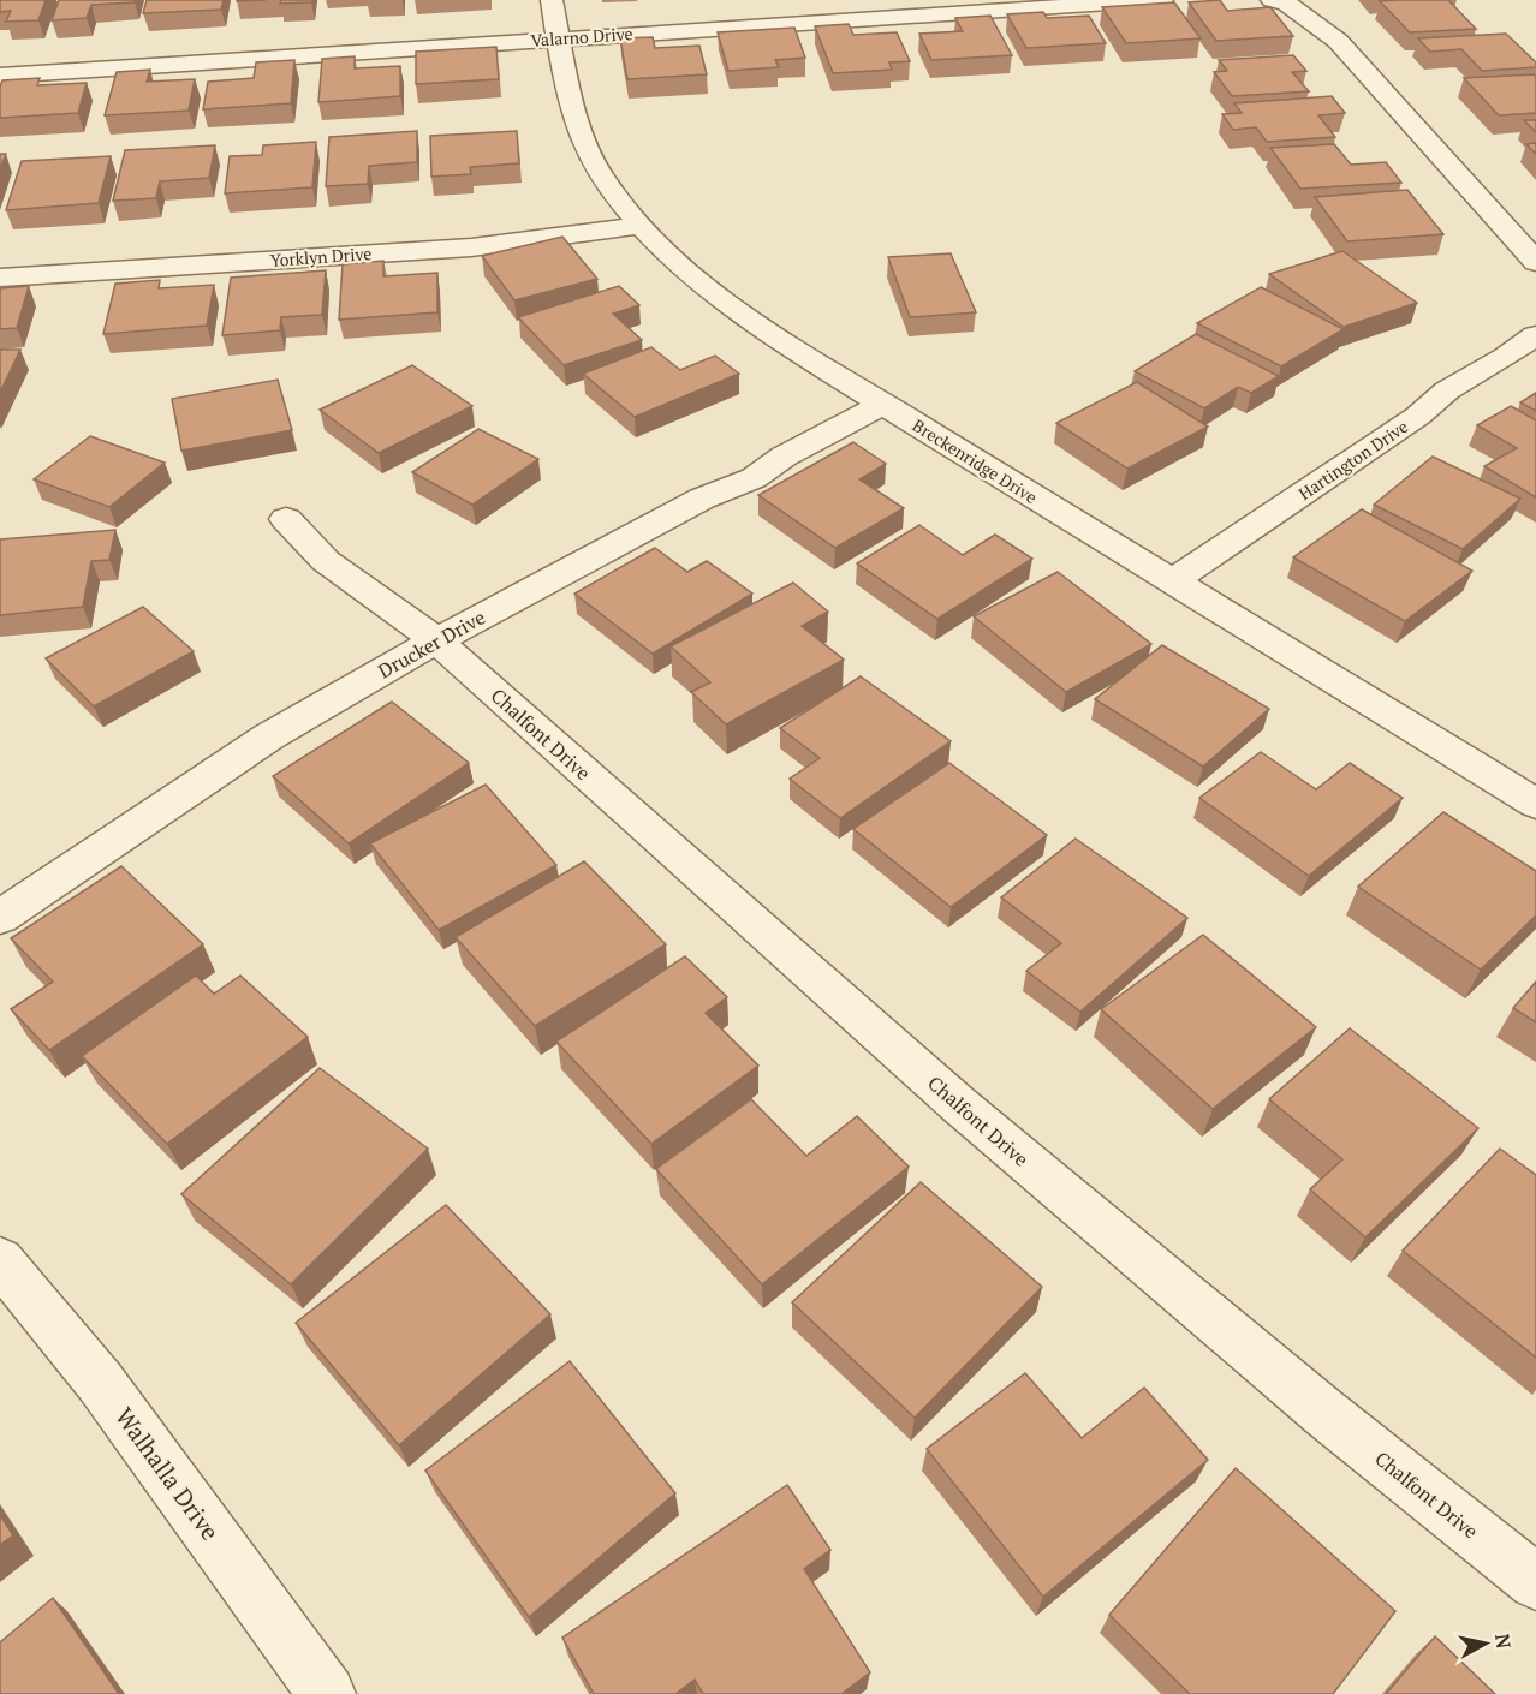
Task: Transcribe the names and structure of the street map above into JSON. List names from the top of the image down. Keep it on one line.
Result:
{"streets":{"street":["Valarno Drive","Yorklyn Drive","Hartington Drive","Breckenridge Drive","Drucker Drive","Chalfont Drive","Walhalla Drive"]},"crossings":[["Valarno Drive","Breckenridge Drive"],["Yorklyn Drive","Breckenridge Drive"],["Hartington Drive","Breckenridge Drive"],["Breckenridge Drive","Drucker Drive"],["Drucker Drive","Chalfont Drive"]],"north":"right"}
